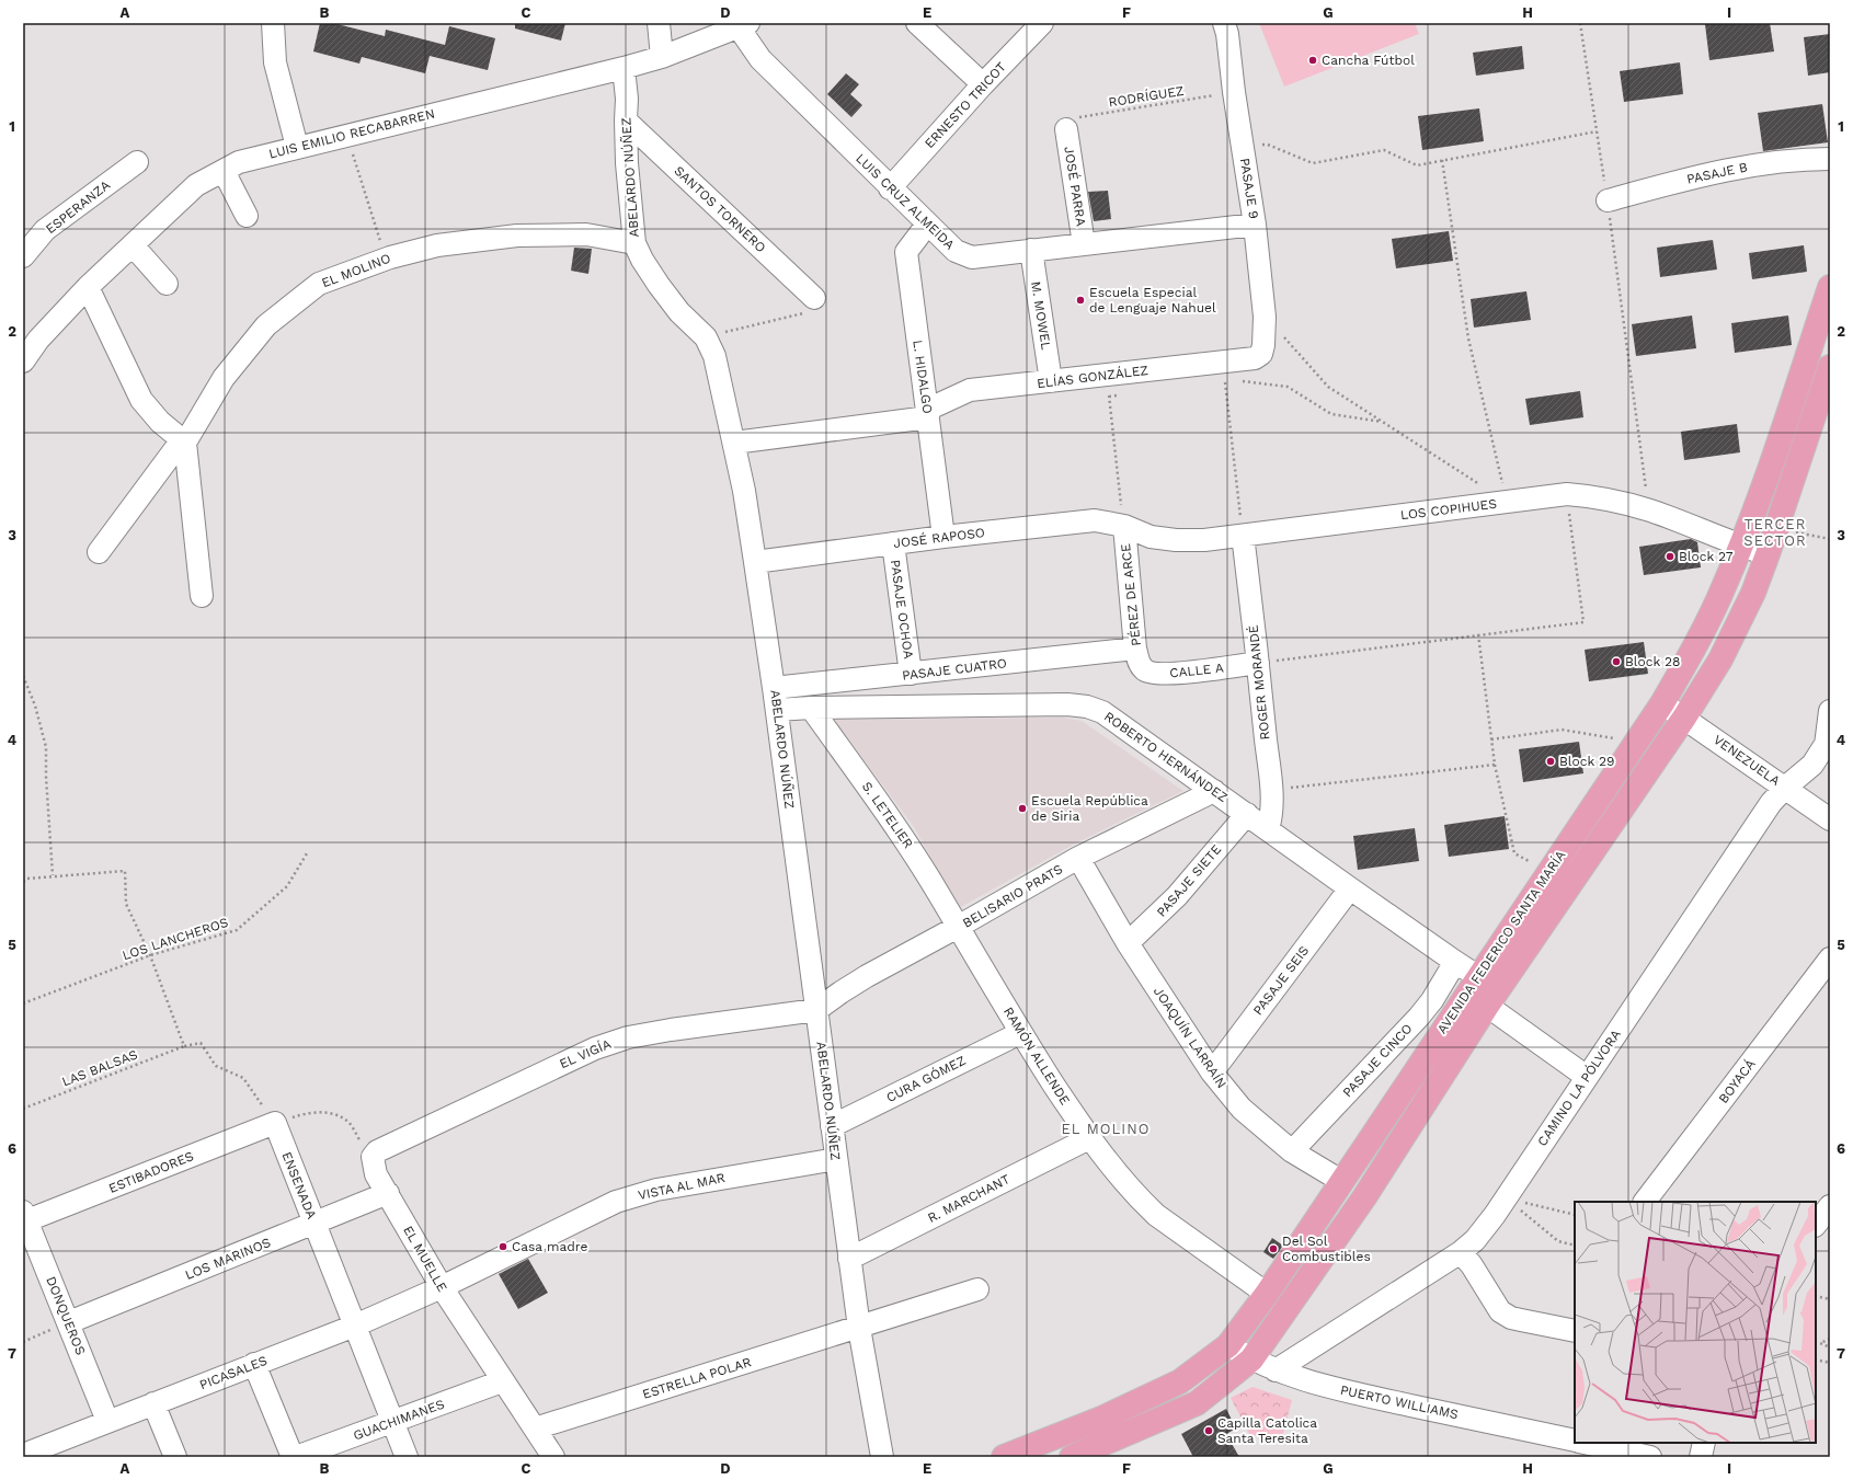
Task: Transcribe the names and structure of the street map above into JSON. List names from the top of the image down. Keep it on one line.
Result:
{"streets":{"main road":["AVENIDA FEDERICO SANTA MARÍA"],"street":["ERNESTO TRICOT","LUIS EMILIO RECABARREN","PASAJE B","ABELARDO NÚÑEZ","JOSÉ PARRA","PASAJE 9","LUIS CRUZ ALMEIDA","ESPERANZA","SANTOS TORNERO","EL MOLINO","M. MOWEL","L. HIDALGO","ELÍAS GONZÁLEZ","LOS COPIHUES","JOSÉ RAPOSO","PÉREZ DE ARCE","PASAJE OCHOA","PASAJE CUATRO","CALLE A","ROGER MORANDÉ","ROBERTO HERNÁNDEZ","VENEZUELA","S. LETELIER","PASAJE SIETE","BELISARIO PRATS","PASAJE SEIS","JOAQUÍN LARRAÍN","EL VIGÍA","RAMÓN ALLENDE","PASAJE CINCO","CURA GÓMEZ","BOYACÁ","CAMINO LA PÓLVORA","ESTIBADORES","ENSENADA","VISTA AL MAR","R. MARCHANT","LOS MARINOS","EL MUELLE","DONQUEROS","PICASALES","ESTRELLA POLAR","PUERTO WILLIAMS","GUACHIMANES"],"path":["RODRÍGUEZ","LOS LANCHEROS","LAS BALSAS"]},"crossings":[["RODRÍGUEZ","JOSÉ PARRA"],["RODRÍGUEZ","PASAJE 9"],["ERNESTO TRICOT","LUIS CRUZ ALMEIDA"],["LUIS EMILIO RECABARREN","ABELARDO NÚÑEZ"],["LUIS EMILIO RECABARREN","LUIS CRUZ ALMEIDA"],["ABELARDO NÚÑEZ","SANTOS TORNERO"],["ABELARDO NÚÑEZ","EL MOLINO"],["ABELARDO NÚÑEZ","ELÍAS GONZÁLEZ"],["ABELARDO NÚÑEZ","JOSÉ RAPOSO"],["ABELARDO NÚÑEZ","PASAJE CUATRO"],["ABELARDO NÚÑEZ","ROBERTO HERNÁNDEZ"],["ABELARDO NÚÑEZ","BELISARIO PRATS"],["ABELARDO NÚÑEZ","EL VIGÍA"],["ABELARDO NÚÑEZ","CURA GÓMEZ"],["ABELARDO NÚÑEZ","VISTA AL MAR"],["ABELARDO NÚÑEZ","R. MARCHANT"],["ABELARDO NÚÑEZ","ESTRELLA POLAR"],["JOSÉ PARRA","LUIS CRUZ ALMEIDA"],["PASAJE 9","LUIS CRUZ ALMEIDA"],["PASAJE 9","ELÍAS GONZÁLEZ"],["LUIS CRUZ ALMEIDA","M. MOWEL"],["LUIS CRUZ ALMEIDA","L. HIDALGO"],["M. MOWEL","ELÍAS GONZÁLEZ"],["L. HIDALGO","ELÍAS GONZÁLEZ"],["L. HIDALGO","JOSÉ RAPOSO"],["LOS COPIHUES","JOSÉ RAPOSO"],["LOS COPIHUES","PÉREZ DE ARCE"],["LOS COPIHUES","ROGER MORANDÉ"],["LOS COPIHUES","AVENIDA FEDERICO SANTA MARÍA"],["JOSÉ RAPOSO","PÉREZ DE ARCE"],["JOSÉ RAPOSO","PASAJE OCHOA"],["PÉREZ DE ARCE","PASAJE CUATRO"],["PÉREZ DE ARCE","CALLE A"],["PASAJE OCHOA","PASAJE CUATRO"],["PASAJE CUATRO","CALLE A"],["CALLE A","ROGER MORANDÉ"],["ROGER MORANDÉ","ROBERTO HERNÁNDEZ"],["ROBERTO HERNÁNDEZ","S. LETELIER"],["ROBERTO HERNÁNDEZ","PASAJE SIETE"],["ROBERTO HERNÁNDEZ","BELISARIO PRATS"],["ROBERTO HERNÁNDEZ","AVENIDA FEDERICO SANTA MARÍA"],["ROBERTO HERNÁNDEZ","PASAJE SEIS"],["ROBERTO HERNÁNDEZ","PASAJE CINCO"],["ROBERTO HERNÁNDEZ","CAMINO LA PÓLVORA"],["VENEZUELA","AVENIDA FEDERICO SANTA MARÍA"],["VENEZUELA","CAMINO LA PÓLVORA"],["S. LETELIER","BELISARIO PRATS"],["S. LETELIER","RAMÓN ALLENDE"],["PASAJE SIETE","JOAQUÍN LARRAÍN"],["BELISARIO PRATS","JOAQUÍN LARRAÍN"],["BELISARIO PRATS","EL VIGÍA"],["BELISARIO PRATS","RAMÓN ALLENDE"],["AVENIDA FEDERICO SANTA MARÍA","JOAQUÍN LARRAÍN"],["AVENIDA FEDERICO SANTA MARÍA","RAMÓN ALLENDE"],["AVENIDA FEDERICO SANTA MARÍA","PUERTO WILLIAMS"],["PASAJE SEIS","JOAQUÍN LARRAÍN"],["JOAQUÍN LARRAÍN","PASAJE CINCO"],["EL VIGÍA","EL MUELLE"],["RAMÓN ALLENDE","CURA GÓMEZ"],["RAMÓN ALLENDE","R. MARCHANT"],["CAMINO LA PÓLVORA","PUERTO WILLIAMS"],["ESTIBADORES","ENSENADA"],["ESTIBADORES","DONQUEROS"],["ENSENADA","LOS MARINOS"],["ENSENADA","PICASALES"],["ENSENADA","GUACHIMANES"],["VISTA AL MAR","EL MUELLE"],["VISTA AL MAR","PICASALES"],["LOS MARINOS","EL MUELLE"],["LOS MARINOS","DONQUEROS"],["EL MUELLE","PICASALES"],["EL MUELLE","ESTRELLA POLAR"],["EL MUELLE","GUACHIMANES"],["DONQUEROS","PICASALES"]],"districts":["TERCER SECTOR","EL MOLINO"],"places":["Cancha Fútbol","Escuela Especial de Lenguaje Nahuel","Block 27","Block 28","Block 29","Escuela República de Siria","Casa madre","Del Sol Combustibles","Capilla Catolica Santa Teresita"],"grid":{"columns":["A","B","C","D","E","F","G","H","I"],"rows":["1","2","3","4","5","6","7"]}}
